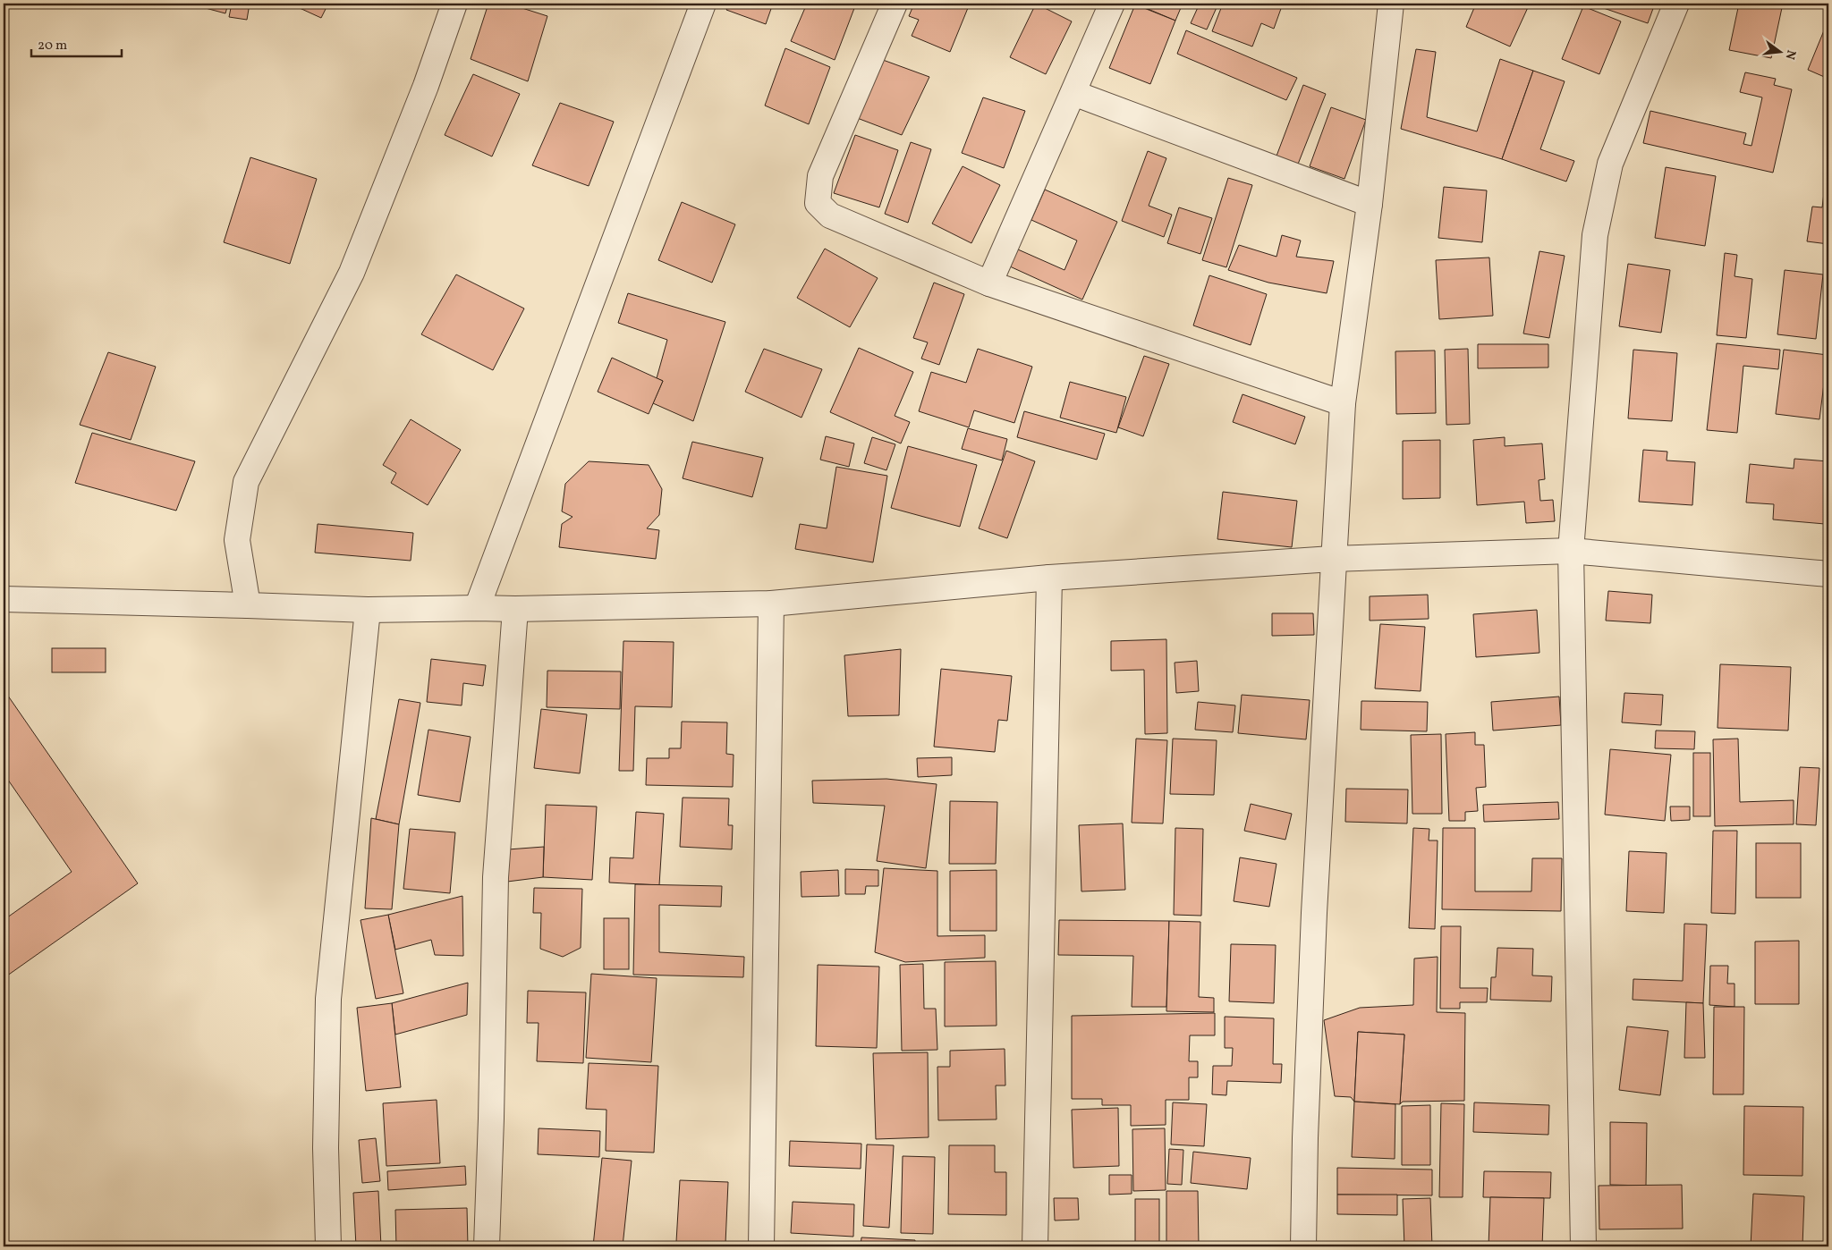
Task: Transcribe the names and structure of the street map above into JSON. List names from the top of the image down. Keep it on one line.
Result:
{"scale_bar":"20 m","north":"right"}
